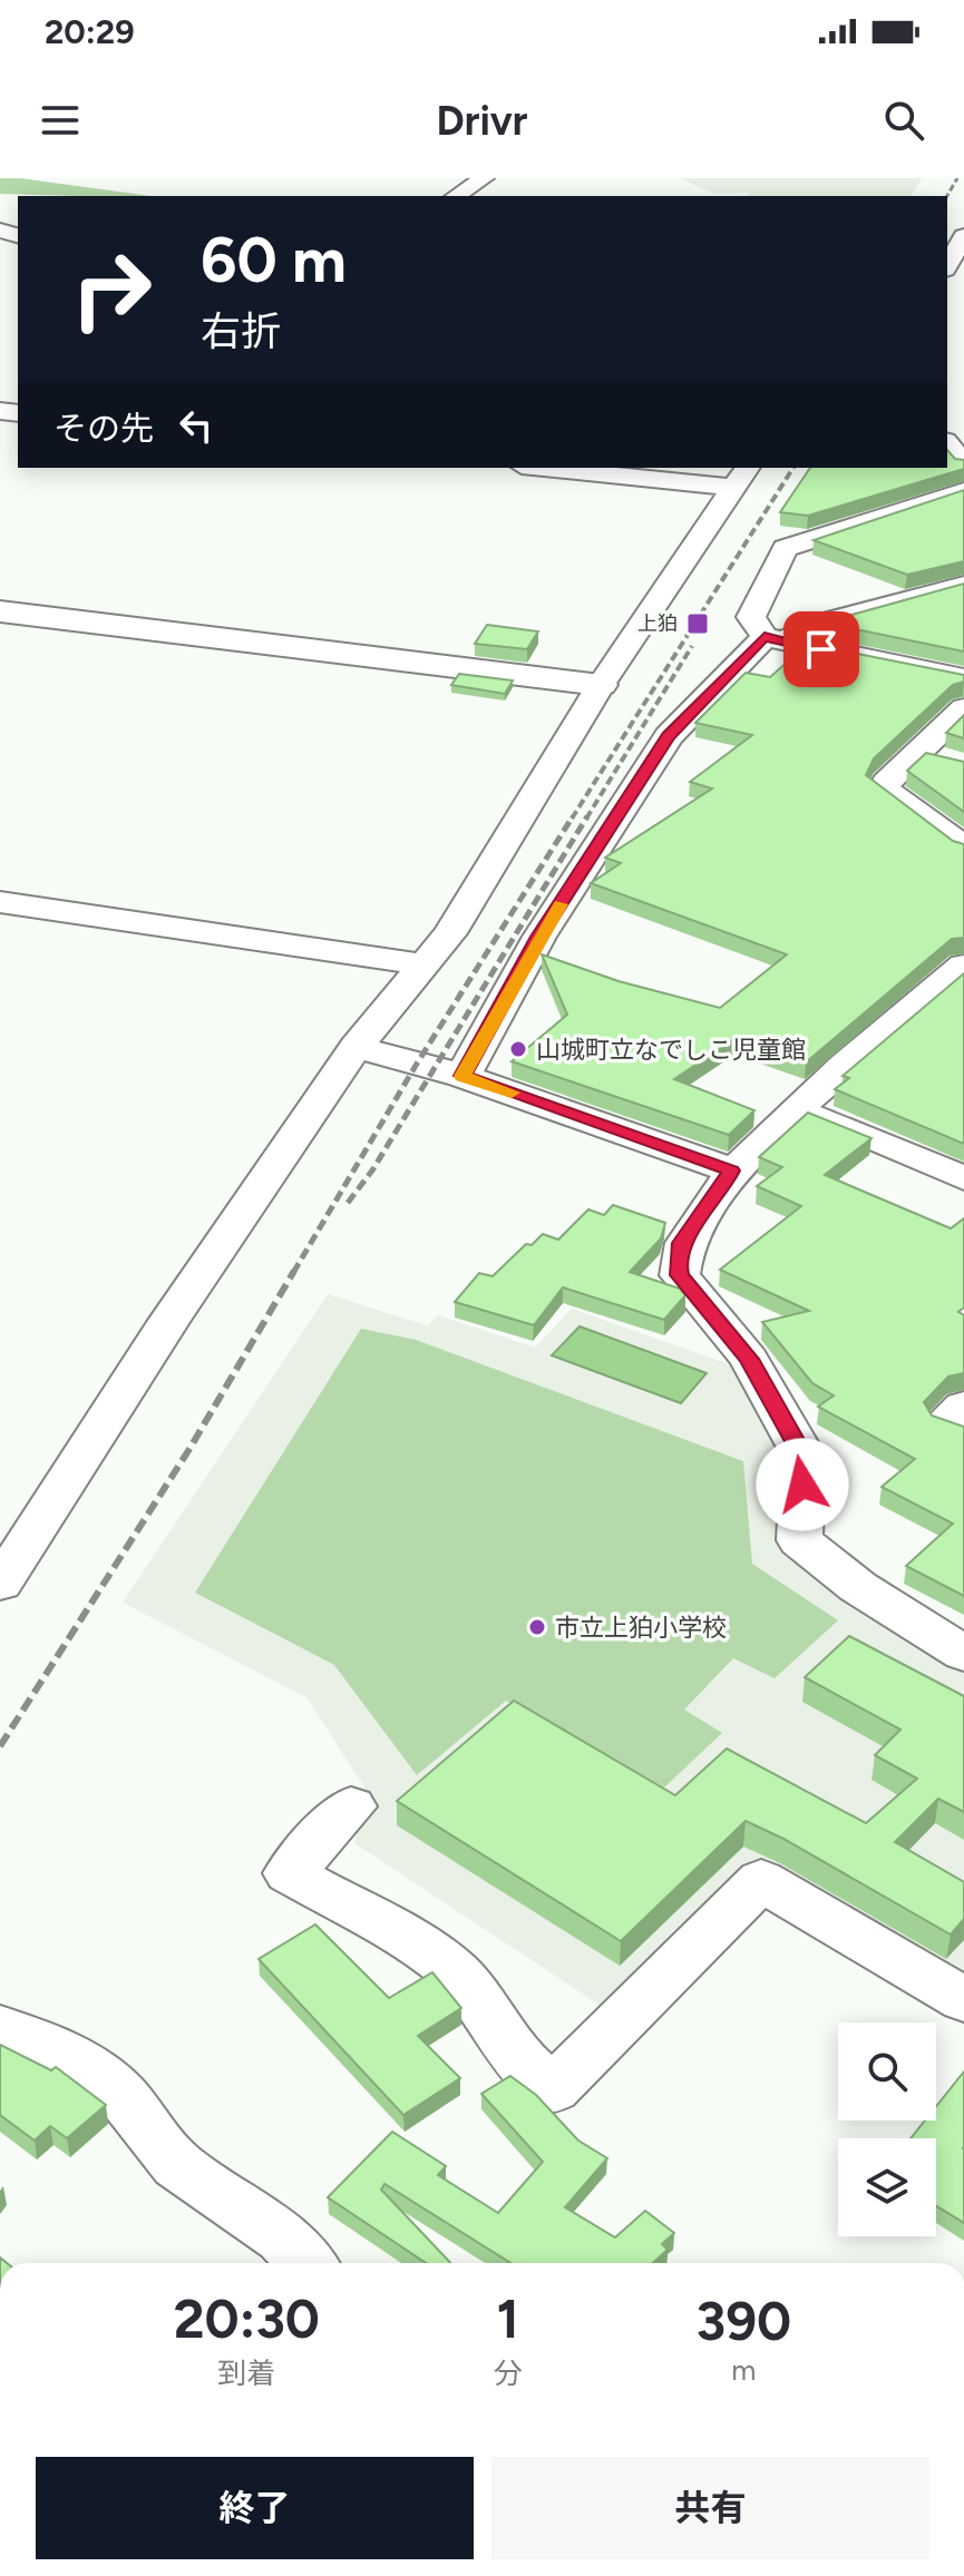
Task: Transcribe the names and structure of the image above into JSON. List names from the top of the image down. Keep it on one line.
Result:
{"places":{"transit":["上狛"],"other":["山城町立なでしこ児童館","市立上狛小学校"]},"page":{"status":"20:29","header":"Drivr","turn":["60 m","右折"],"then":"その先","eta":["20:30","到着","1","分","390","m"],"buttons":["終了","共有"]}}
